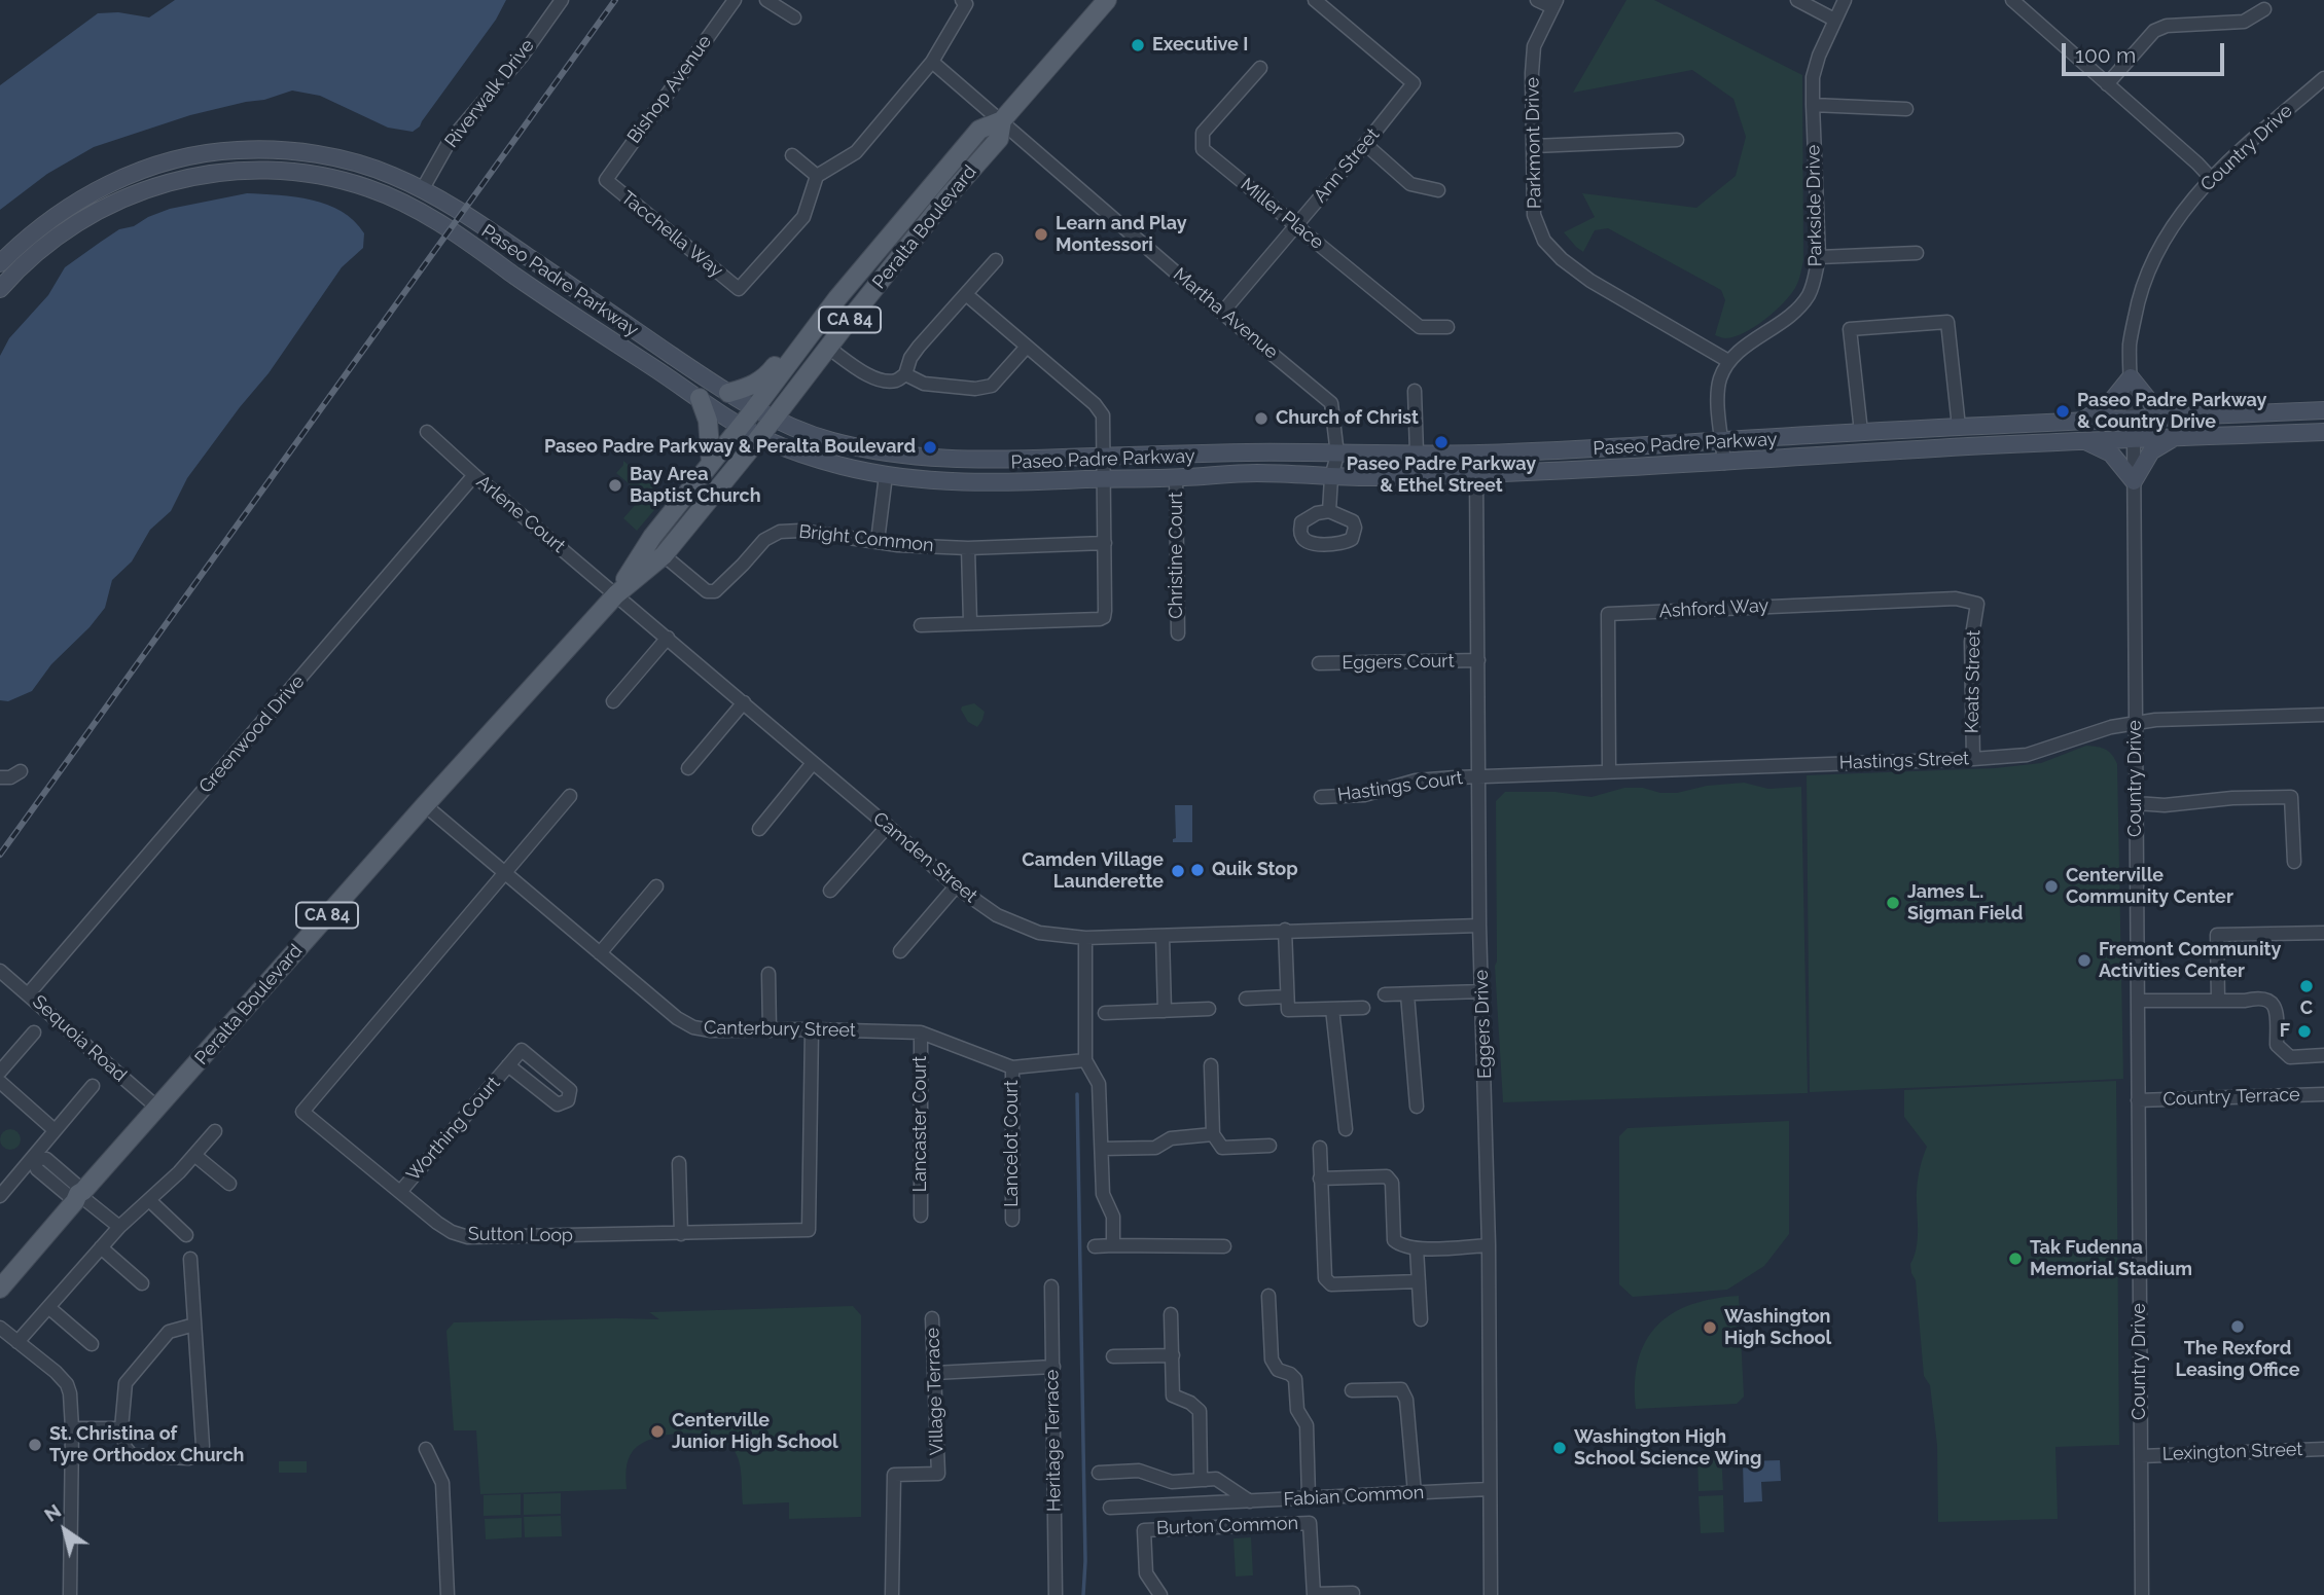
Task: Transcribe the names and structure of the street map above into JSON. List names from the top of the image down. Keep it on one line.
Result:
{"streets":{"main road":["Peralta Boulevard","Paseo Padre Parkway","CA 84"],"street":["Bishop Avenue","Riverwalk Drive","Parkmont Drive","Country Drive","Ann Street","Parkside Drive","Miller Place","Tacchella Way","Martha Avenue","Arlene Court","Bright Common","Christine Court","Ashford Way","Eggers Court","Keats Street","Greenwood Drive","Hastings Street","Hastings Court","Camden Street","Eggers Drive","Canterbury Street","Sequoia Road","Country Terrace","Lancaster Court","Worthing Court","Lancelot Court","Sutton Loop","Village Terrace","Heritage Terrace","Lexington Street","Fabian Common","Burton Common"]},"crossings":[["Bishop Avenue","Tacchella Way"],["Riverwalk Drive","Paseo Padre Parkway"],["Parkmont Drive","Parkside Drive"],["Country Drive","Paseo Padre Parkway"],["Country Drive","Hastings Street"],["Country Drive","Country Terrace"],["Country Drive","Lexington Street"],["Ann Street","Miller Place"],["Ann Street","Martha Avenue"],["Peralta Boulevard","Paseo Padre Parkway"],["Peralta Boulevard","Martha Avenue"],["Peralta Boulevard","Arlene Court"],["Peralta Boulevard","Bright Common"],["Peralta Boulevard","Camden Street"],["Peralta Boulevard","Canterbury Street"],["Peralta Boulevard","Sequoia Road"],["Paseo Padre Parkway","Martha Avenue"],["Paseo Padre Parkway","Christine Court"],["Paseo Padre Parkway","Eggers Drive"],["Arlene Court","Greenwood Drive"],["Arlene Court","Camden Street"],["Ashford Way","Keats Street"],["Ashford Way","Hastings Street"],["Eggers Court","Eggers Drive"],["Keats Street","Hastings Street"],["Greenwood Drive","Sequoia Road"],["Hastings Street","Hastings Court"],["Hastings Street","Eggers Drive"],["Hastings Court","Eggers Drive"],["Camden Street","Eggers Drive"],["Eggers Drive","Fabian Common"],["Canterbury Street","Lancaster Court"],["Canterbury Street","Lancelot Court"],["Canterbury Street","Sutton Loop"],["Worthing Court","Sutton Loop"]],"places":["Executive I","Learn and Play Montessori","Paseo Padre Parkway & Country Drive","Church of Christ","Paseo Padre Parkway & Ethel Street","Paseo Padre Parkway & Peralta Boulevard","Bay Area Baptist Church","Quik Stop","Camden Village Launderette","Centerville Community Center","James L. Sigman Field","Fremont Community Activities Center","C","F","Tak Fudenna Memorial Stadium","The Rexford Leasing Office","Washington High School","Centerville Junior High School","St. Christina of Tyre Orthodox Church","Washington High School Science Wing"],"scale_bar":"100 m","north":"top left"}
